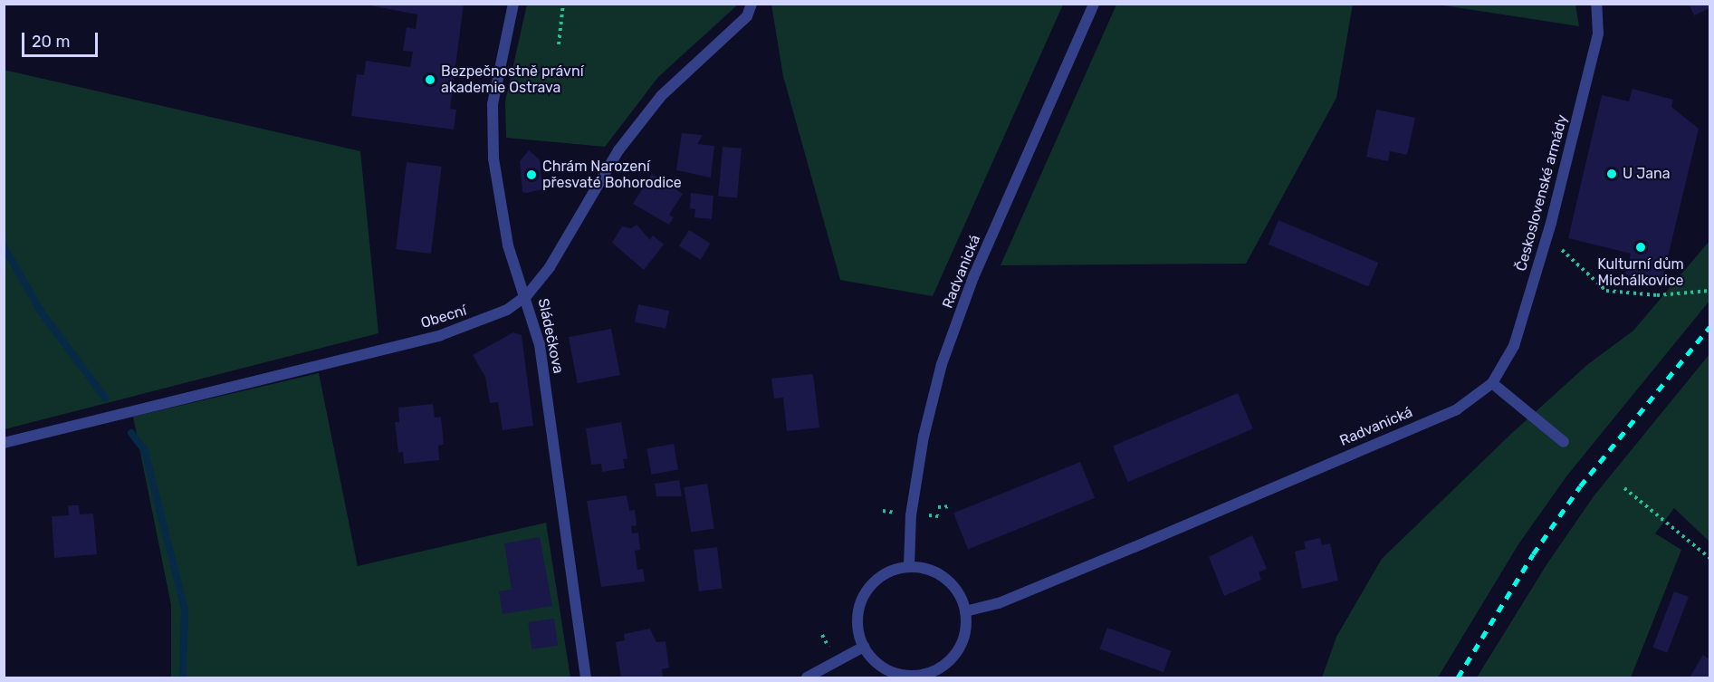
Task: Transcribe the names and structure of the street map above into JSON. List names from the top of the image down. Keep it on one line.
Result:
{"streets":{"street":["Československé armády","Radvanická","Obecní","Sládečkova"]},"crossings":[["Československé armády","Radvanická"],["Obecní","Sládečkova"]],"places":["Bezpečnostně právní akademie Ostrava","U Jana","Chrám Narození přesvaté Bohorodice","Kulturní dům Michálkovice"],"scale_bar":"20 m"}
